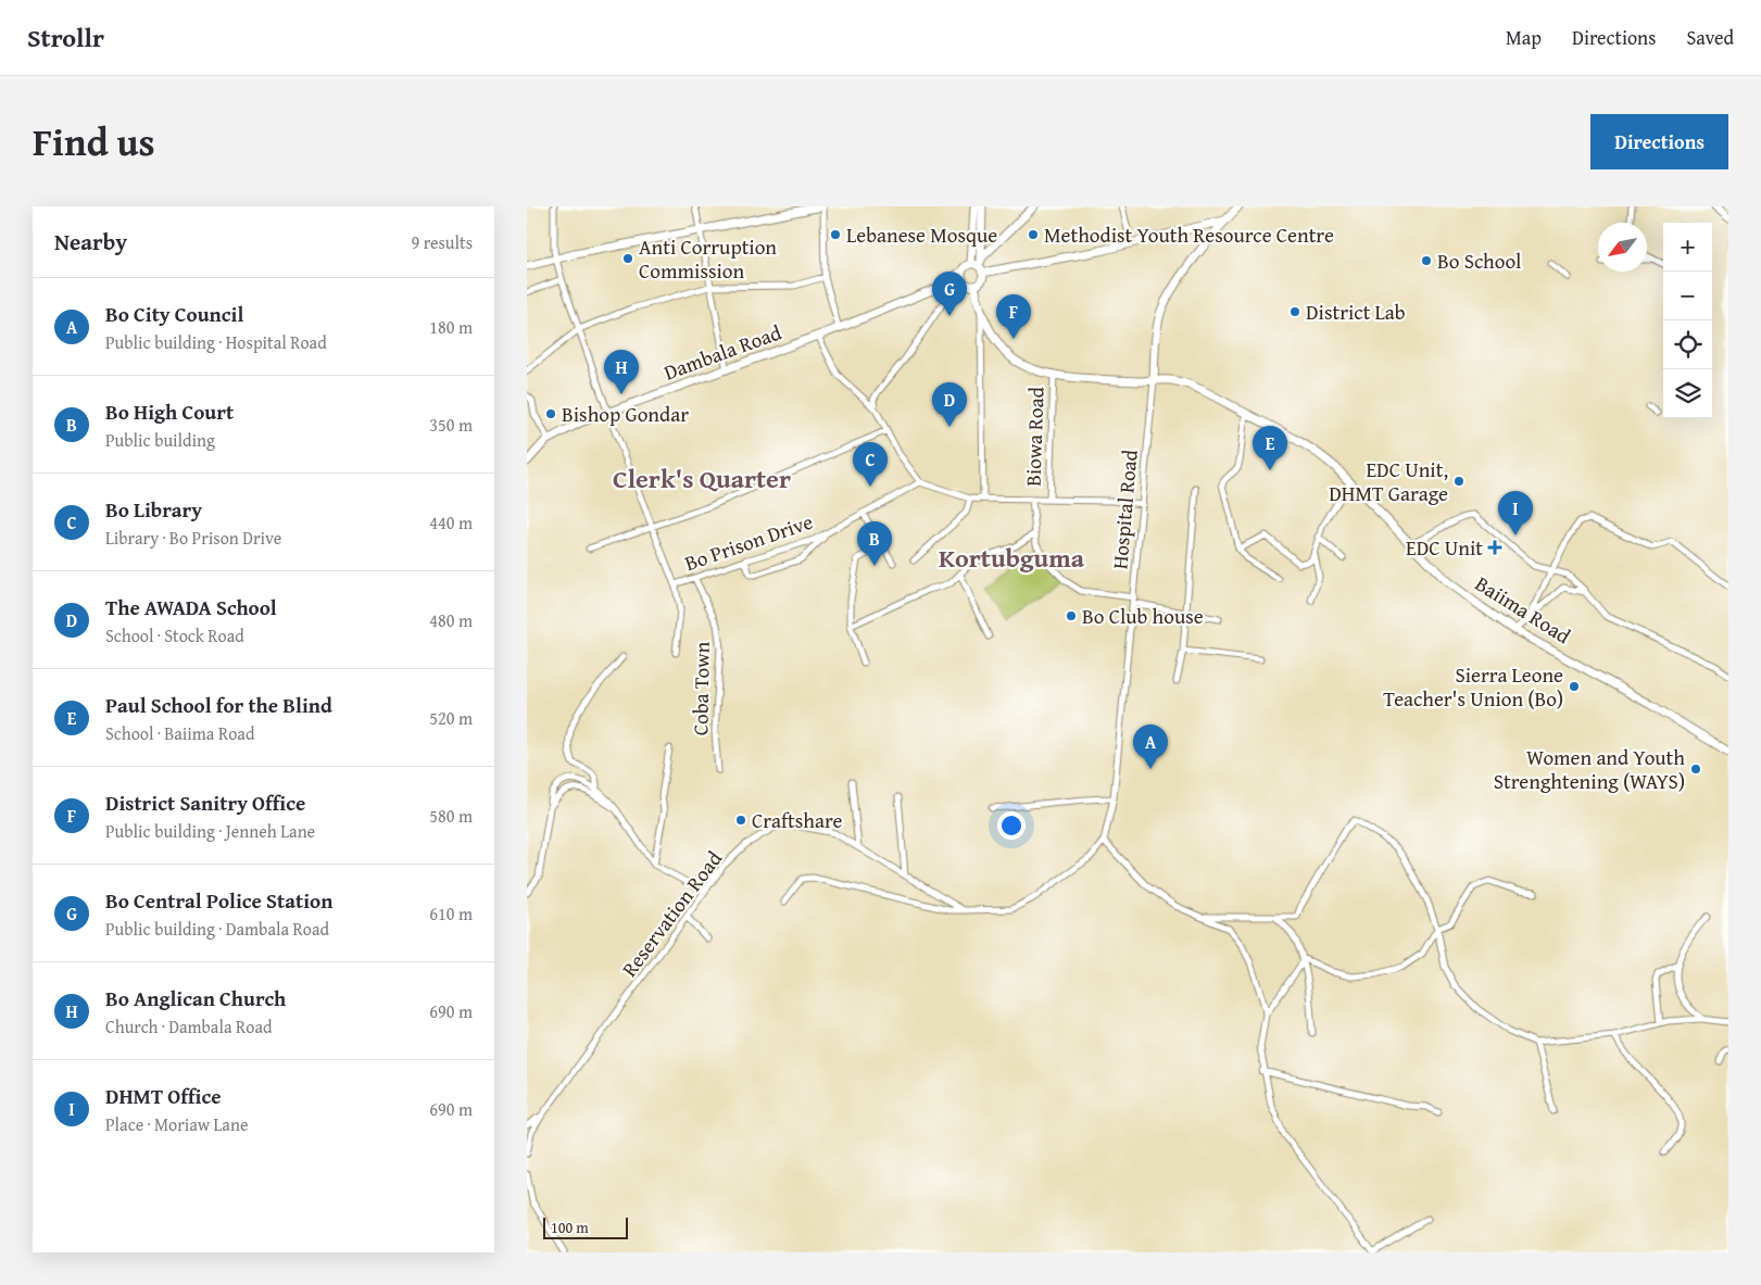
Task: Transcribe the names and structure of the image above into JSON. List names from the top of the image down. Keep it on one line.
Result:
{"streets":{"street":["Dambala Road","Biowa Road","Hospital Road","Bo Prison Drive","Baiima Road","Coba Town","Reservation Road"]},"crossings":[["Biowa Road","Baiima Road"],["Hospital Road","Baiima Road"],["Bo Prison Drive","Coba Town"]],"districts":["Clerk's Quarter","Kortubguma"],"places":{"other":["Lebanese Mosque","Methodist Youth Resource Centre","Anti Corruption Commission","Bo School","District Lab","Bishop Gondar","EDC Unit, DHMT Garage","Bo Club house","Sierra Leone Teacher's Union (Bo)","Women and Youth Strenghtening (WAYS)","Craftshare"],"health":["EDC Unit"]},"scale_bar":"100 m","north":"bottom left","page":{"header":"Strollr","nav":["Map","Directions","Saved"],"title":"Find us","buttons":"Directions","heading":["Nearby","9 results"],"map_buttons":["+","−"],"pins":["G","F","H","D","E","C","I","B","A"],"list":[{"mark":"A","name":"Bo City Council","note":"Public building · Hospital Road","value":"180 m"},{"mark":"B","name":"Bo High Court","note":"Public building","value":"350 m"},{"mark":"C","name":"Bo Library","note":"Library · Bo Prison Drive","value":"440 m"},{"mark":"D","name":"The AWADA School","note":"School · Stock Road","value":"480 m"},{"mark":"E","name":"Paul School for the Blind","note":"School · Baiima Road","value":"520 m"},{"mark":"F","name":"District Sanitry Office","note":"Public building · Jenneh Lane","value":"580 m"},{"mark":"G","name":"Bo Central Police Station","note":"Public building · Dambala Road","value":"610 m"},{"mark":"H","name":"Bo Anglican Church","note":"Church · Dambala Road","value":"690 m"},{"mark":"I","name":"DHMT Office","note":"Place · Moriaw Lane","value":"690 m"}],"scale":"100 m"}}
